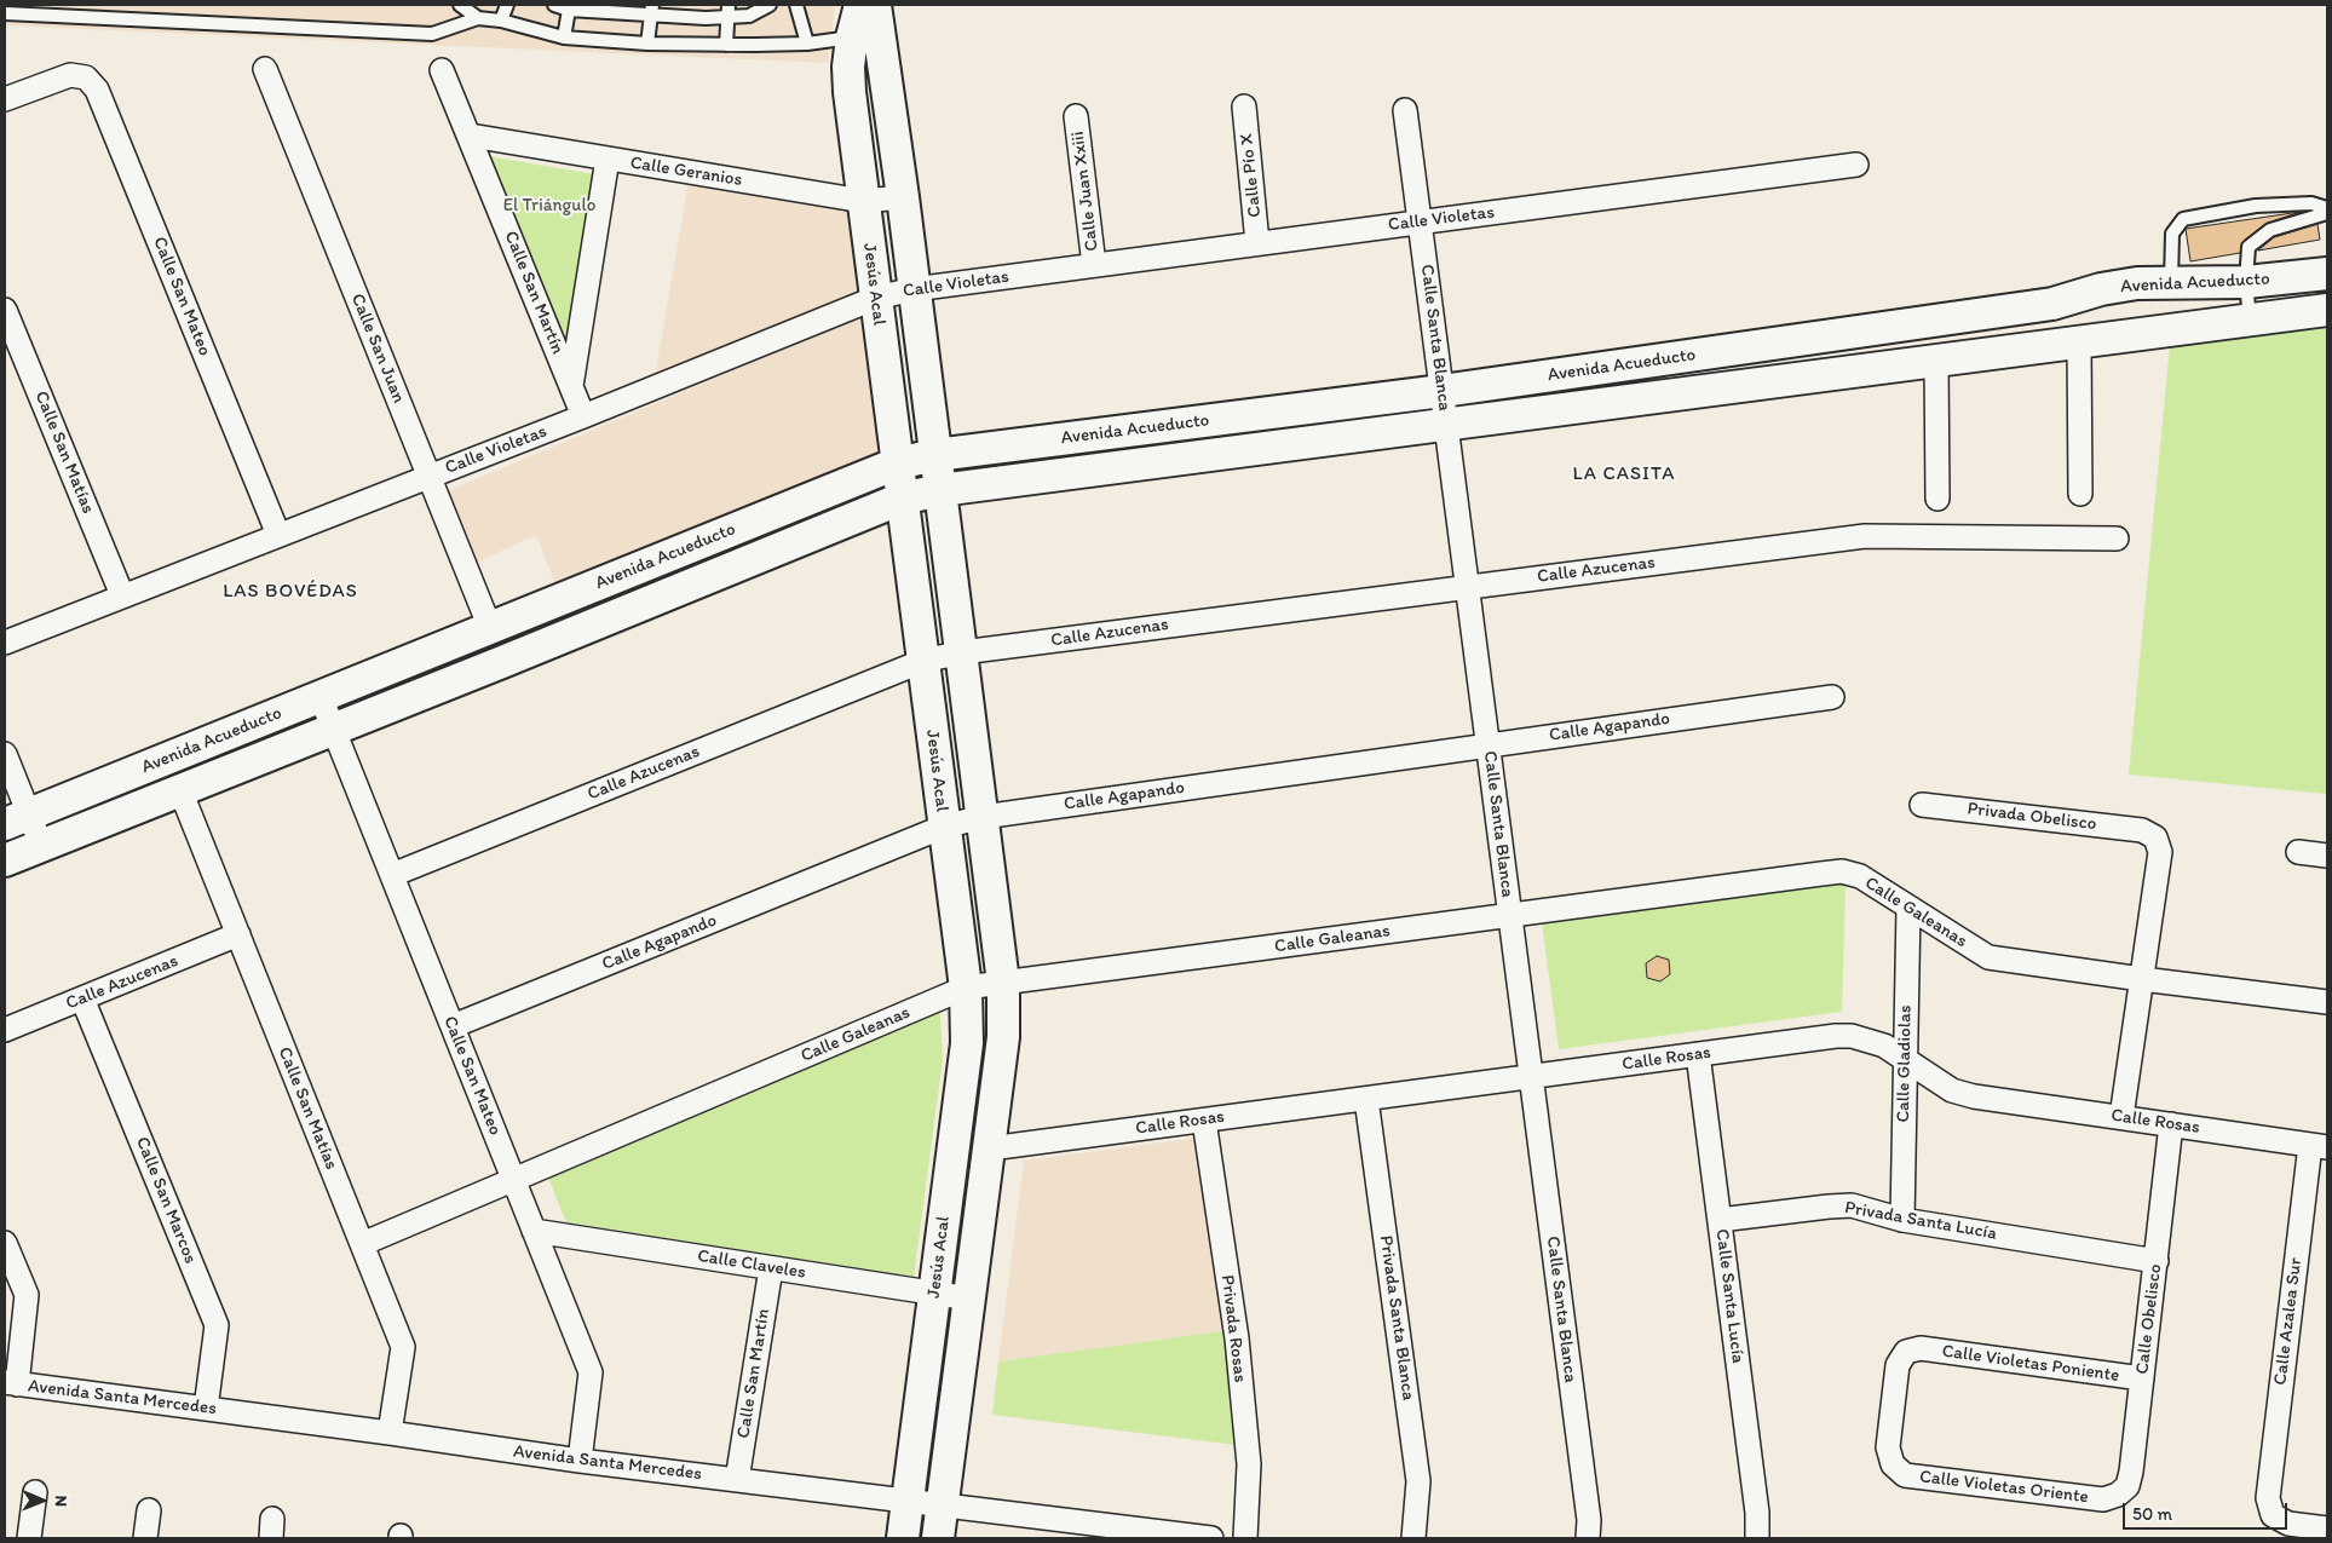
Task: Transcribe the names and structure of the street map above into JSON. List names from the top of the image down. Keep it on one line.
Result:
{"streets":{"street":["Calle Geranios","Calle Pío X","Calle Juan Xxiii","Calle Violetas","Avenida Acueducto","Jesús Acal","Calle San Martín","Calle San Mateo","Calle Santa Blanca","Calle San Juan","Calle San Matías","Calle Azucenas","Calle Agapando","Privada Obelisco","Calle Galeanas","Calle Rosas","Calle Gladiolas","Calle San Marcos","Privada Santa Lucía","Calle Claveles","Calle Santa Lucía","Privada Santa Blanca","Calle Obelisco","Calle Azalea Sur","Privada Rosas","Calle Violetas Poniente","Avenida Santa Mercedes","Calle Violetas Oriente"]},"crossings":[["Calle Geranios","Jesús Acal"],["Calle Geranios","Calle San Martín"],["Calle Pío X","Calle Violetas"],["Calle Juan Xxiii","Calle Violetas"],["Calle Violetas","Jesús Acal"],["Calle Violetas","Calle San Martín"],["Calle Violetas","Calle San Mateo"],["Calle Violetas","Calle Santa Blanca"],["Calle Violetas","Calle San Juan"],["Calle Violetas","Calle San Matías"],["Avenida Acueducto","Jesús Acal"],["Avenida Acueducto","Calle San Mateo"],["Avenida Acueducto","Calle Santa Blanca"],["Avenida Acueducto","Calle San Juan"],["Avenida Acueducto","Calle San Matías"],["Jesús Acal","Calle Azucenas"],["Jesús Acal","Calle Agapando"],["Jesús Acal","Calle Galeanas"],["Jesús Acal","Calle Rosas"],["Jesús Acal","Calle Claveles"],["Jesús Acal","Avenida Santa Mercedes"],["Calle San Martín","Calle Claveles"],["Calle San Martín","Avenida Santa Mercedes"],["Calle San Mateo","Calle Azucenas"],["Calle San Mateo","Calle Agapando"],["Calle San Mateo","Calle Galeanas"],["Calle San Mateo","Calle Claveles"],["Calle San Mateo","Avenida Santa Mercedes"],["Calle Santa Blanca","Calle Azucenas"],["Calle Santa Blanca","Calle Agapando"],["Calle Santa Blanca","Calle Galeanas"],["Calle Santa Blanca","Calle Rosas"],["Calle San Matías","Calle Azucenas"],["Calle San Matías","Calle Galeanas"],["Calle San Matías","Avenida Santa Mercedes"],["Calle Azucenas","Calle San Marcos"],["Privada Obelisco","Calle Galeanas"],["Calle Galeanas","Calle Gladiolas"],["Calle Rosas","Calle Gladiolas"],["Calle Rosas","Calle Santa Lucía"],["Calle Rosas","Privada Santa Blanca"],["Calle Rosas","Calle Obelisco"],["Calle Rosas","Calle Azalea Sur"],["Calle Rosas","Privada Rosas"],["Calle Gladiolas","Privada Santa Lucía"],["Calle San Marcos","Avenida Santa Mercedes"],["Privada Santa Lucía","Calle Santa Lucía"],["Privada Santa Lucía","Calle Obelisco"],["Calle Obelisco","Calle Violetas Poniente"],["Calle Obelisco","Calle Violetas Oriente"],["Calle Violetas Poniente","Calle Violetas Oriente"]],"districts":["LA CASITA","LAS BOVÉDAS"],"parks":["El Triángulo"],"scale_bar":"50 m","north":"right"}
